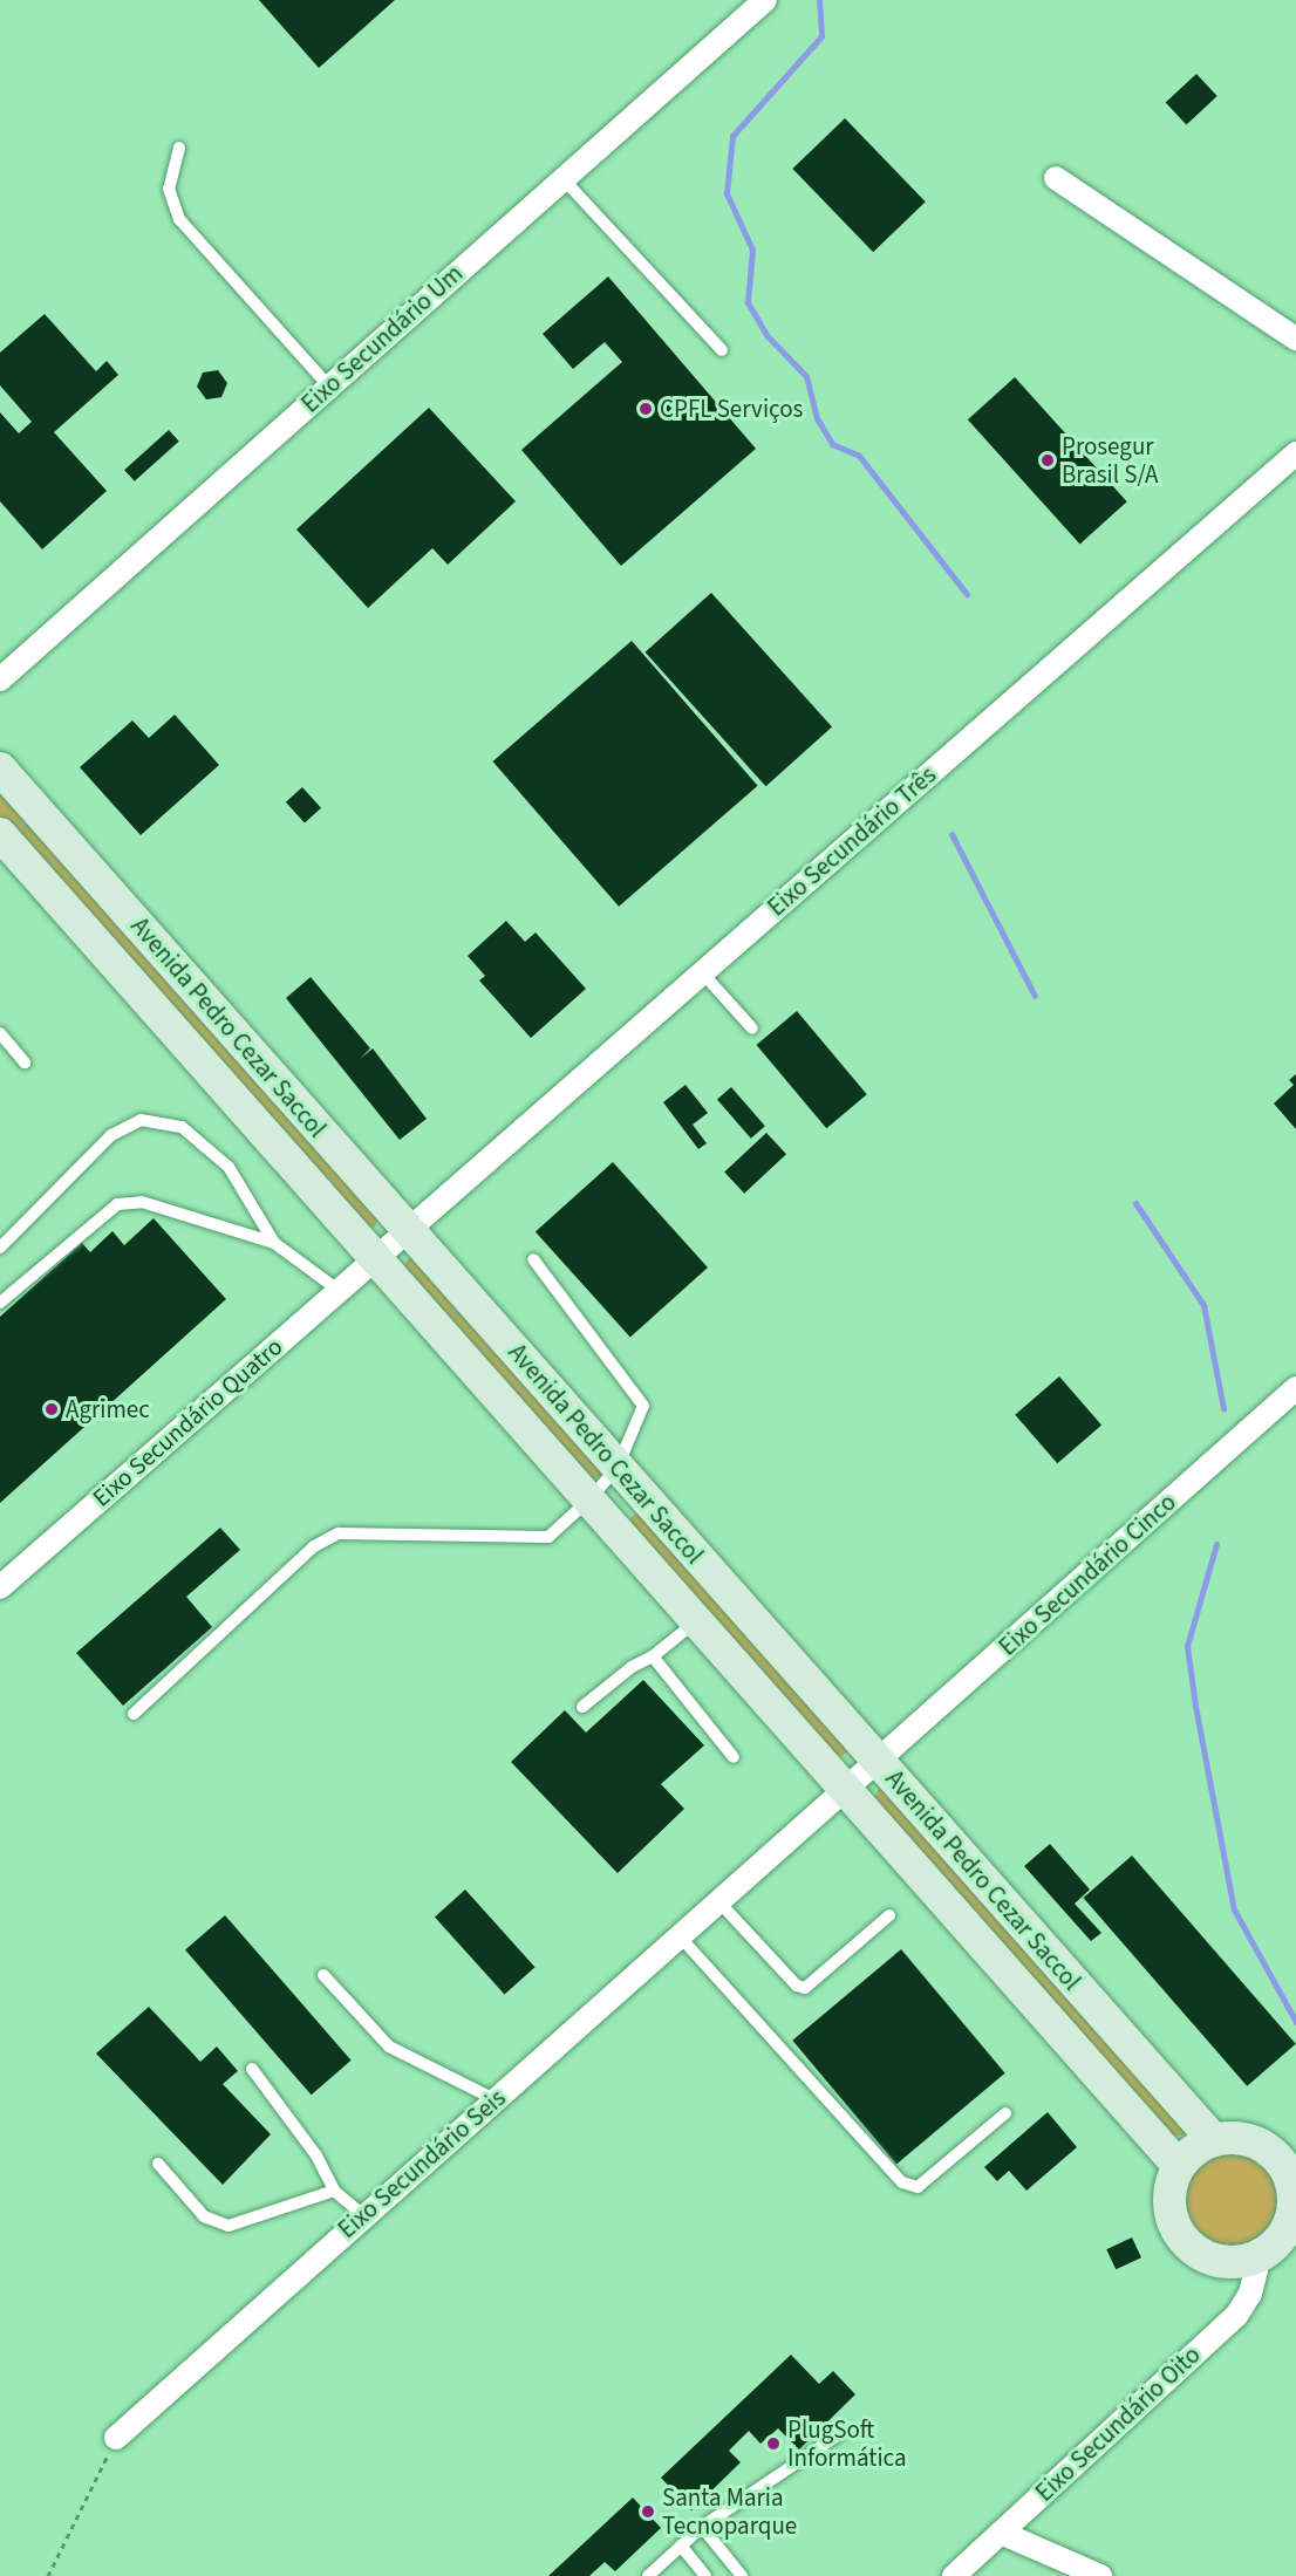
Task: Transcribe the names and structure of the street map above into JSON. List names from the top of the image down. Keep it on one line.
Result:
{"streets":{"street":["Eixo Secundário Um","Eixo Secundário Três","Avenida Pedro Cezar Saccol","Eixo Secundário Quatro","Eixo Secundário Cinco","Eixo Secundário Seis","Eixo Secundário Oito"]},"crossings":[["Eixo Secundário Três","Avenida Pedro Cezar Saccol"],["Eixo Secundário Três","Eixo Secundário Quatro"],["Avenida Pedro Cezar Saccol","Eixo Secundário Quatro"],["Avenida Pedro Cezar Saccol","Eixo Secundário Cinco"],["Avenida Pedro Cezar Saccol","Eixo Secundário Seis"],["Avenida Pedro Cezar Saccol","Eixo Secundário Oito"],["Eixo Secundário Cinco","Eixo Secundário Seis"]],"places":["CPFL Serviços","Prosegur Brasil S/A","Agrimec","PlugSoft Informática","Santa Maria Tecnoparque"]}
